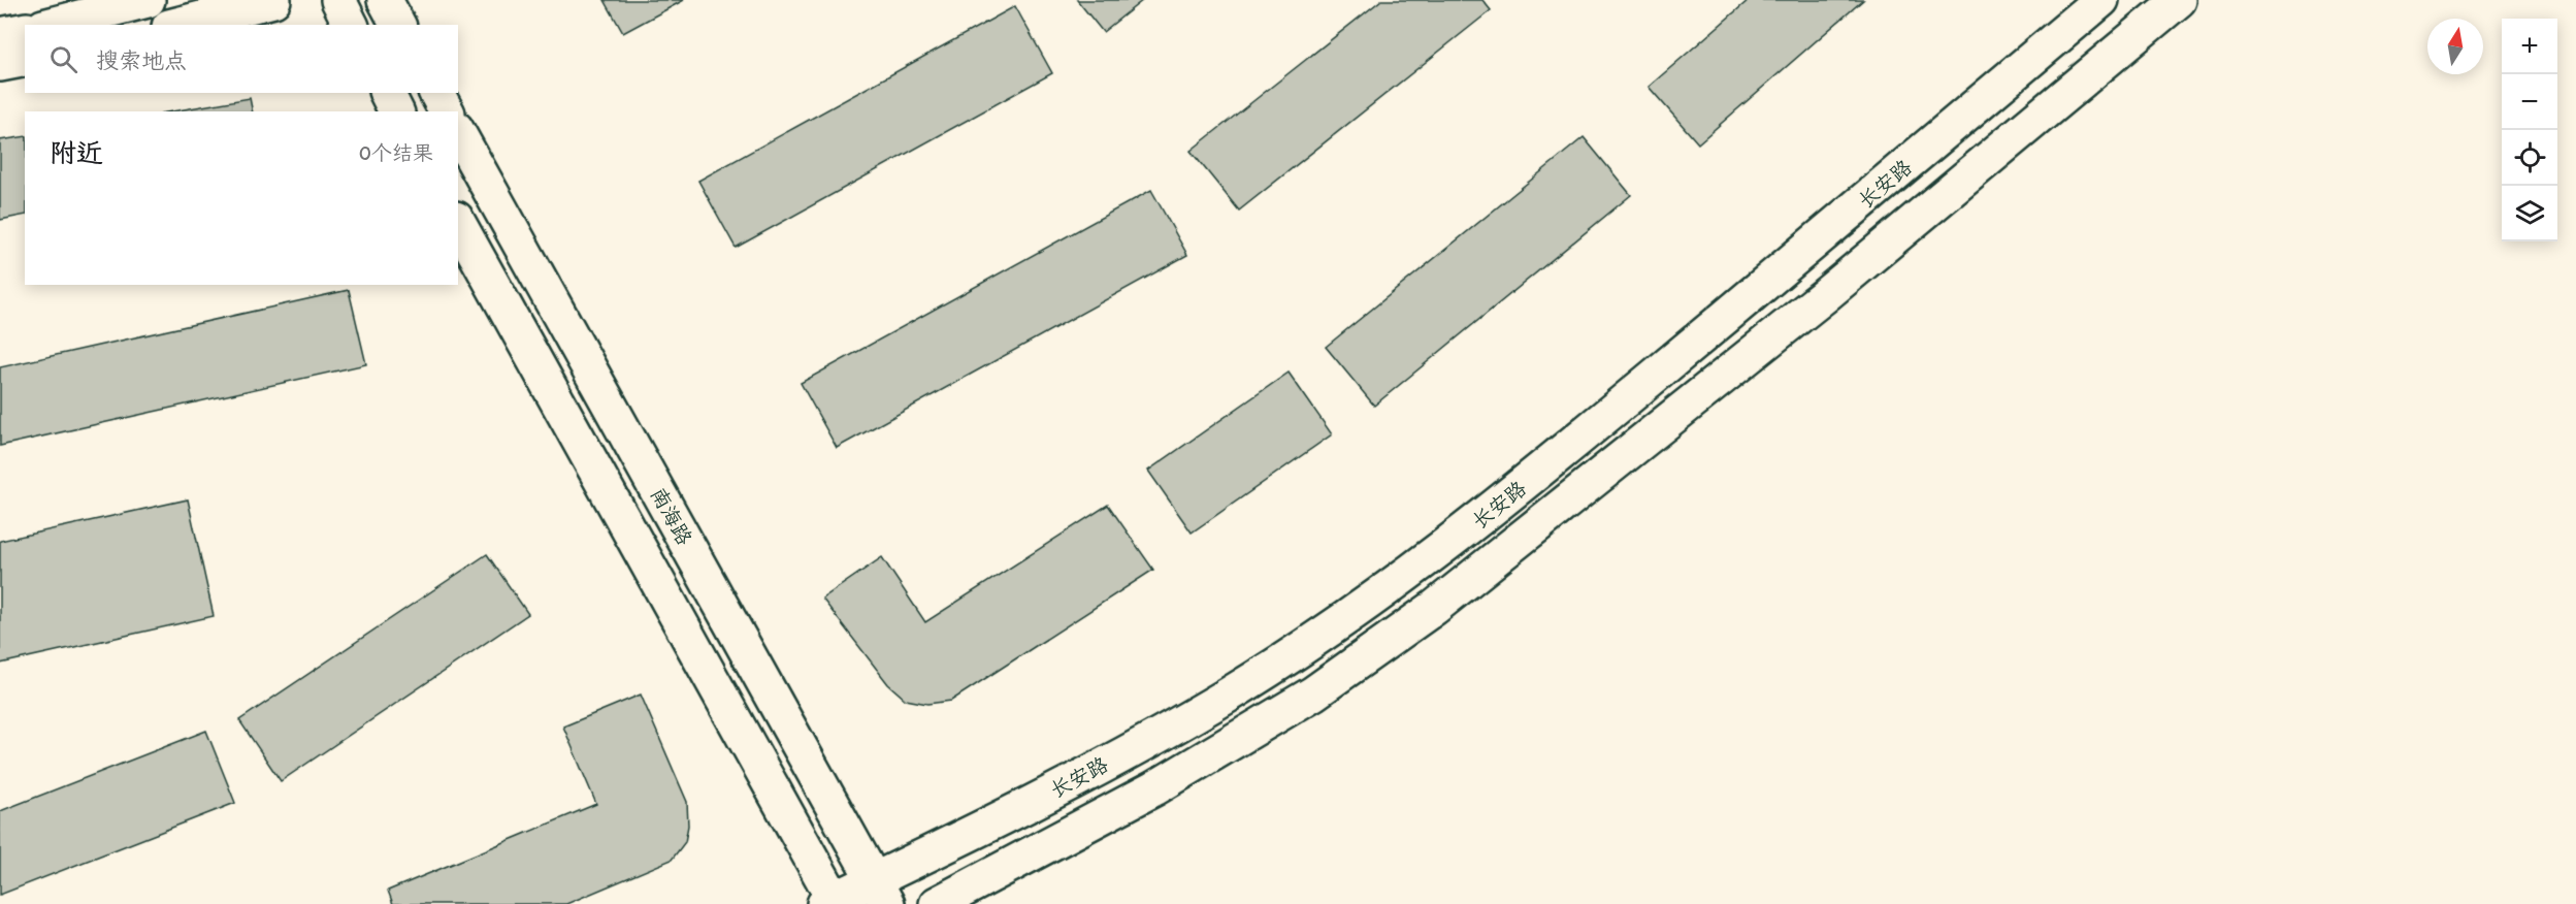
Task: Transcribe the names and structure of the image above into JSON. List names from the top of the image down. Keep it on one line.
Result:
{"streets":{"main road":["长安路","南海路"]},"crossings":[["长安路","南海路"]],"north":"top","page":{"map_buttons":["+","−"],"search":"搜索地点","heading":["附近","0个结果"]}}
